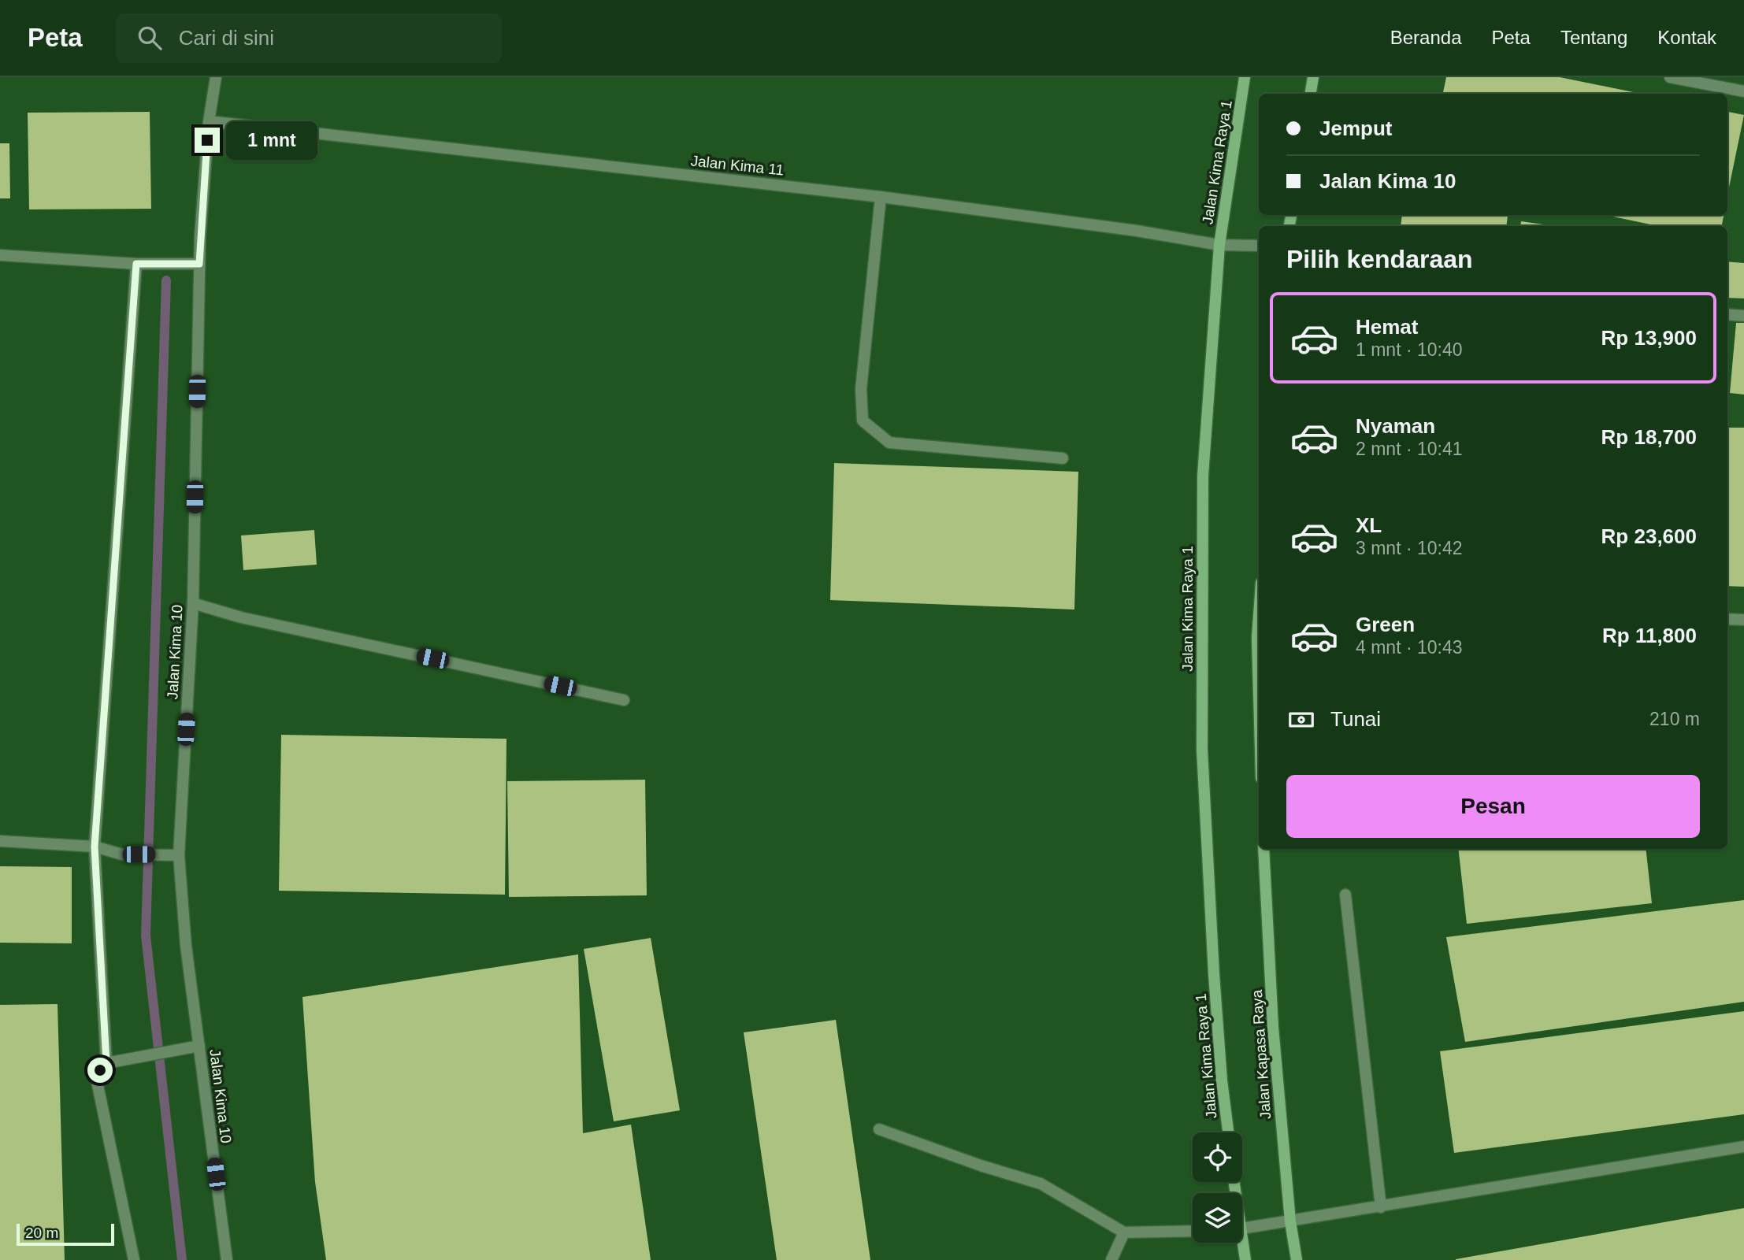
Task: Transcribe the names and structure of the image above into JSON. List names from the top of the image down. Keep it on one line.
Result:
{"streets":{"main road":["Jalan Kima Raya 1","Jalan Kapasa Raya"],"street":["Jalan Kima 11","Jalan Kima 10"]},"crossings":[["Jalan Kima Raya 1","Jalan Kima 11"],["Jalan Kima 11","Jalan Kima 10"]],"scale_bar":"20 m","page":{"header":"Peta","search":"Cari di sini","nav":["Beranda","Peta","Tentang","Kontak"],"banner":["Jemput","Jalan Kima 10"],"bubble":"1 mnt","heading":"Pilih kendaraan","list":[{"name":"Hemat","note":"1 mnt · 10:40","value":"Rp 13,900"},{"name":"Nyaman","note":"2 mnt · 10:41","value":"Rp 18,700"},{"name":"XL","note":"3 mnt · 10:42","value":"Rp 23,600"},{"name":"Green","note":"4 mnt · 10:43","value":"Rp 11,800"}],"pay":["Tunai","210 m"],"buttons":"Pesan","scale":"20 m"}}
